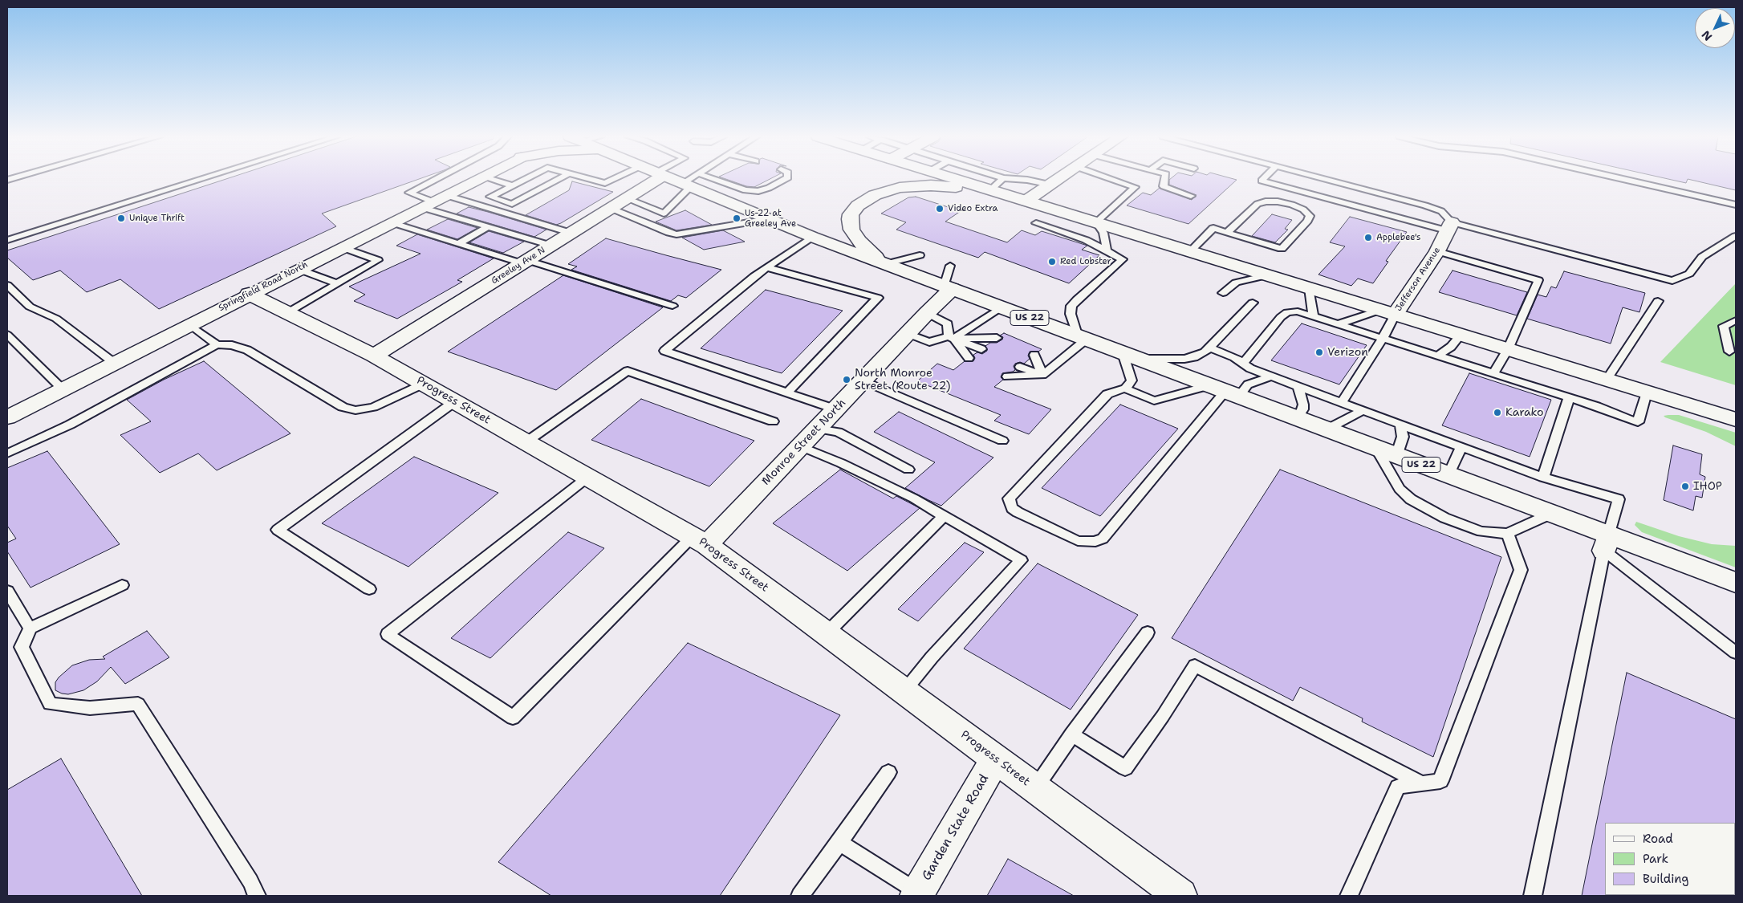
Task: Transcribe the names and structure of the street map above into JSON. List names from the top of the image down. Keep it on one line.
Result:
{"streets":{"main road":["Greeley Ave N","Jefferson Avenue","Springfield Road North","US 22","Progress Street","Monroe Street North","Garden State Road"]},"crossings":[["Greeley Ave N","Progress Street"],["Springfield Road North","Progress Street"],["US 22","Monroe Street North"],["Progress Street","Monroe Street North"],["Progress Street","Garden State Road"]],"places":["Video Extra","Unique Thrift","Us-22 at Greeley Ave","Applebee's","Red Lobster","Verizon","North Monroe Street (Route 22)","Karako","IHOP"],"legend":["Road","Park","Building"],"north":"bottom left"}
